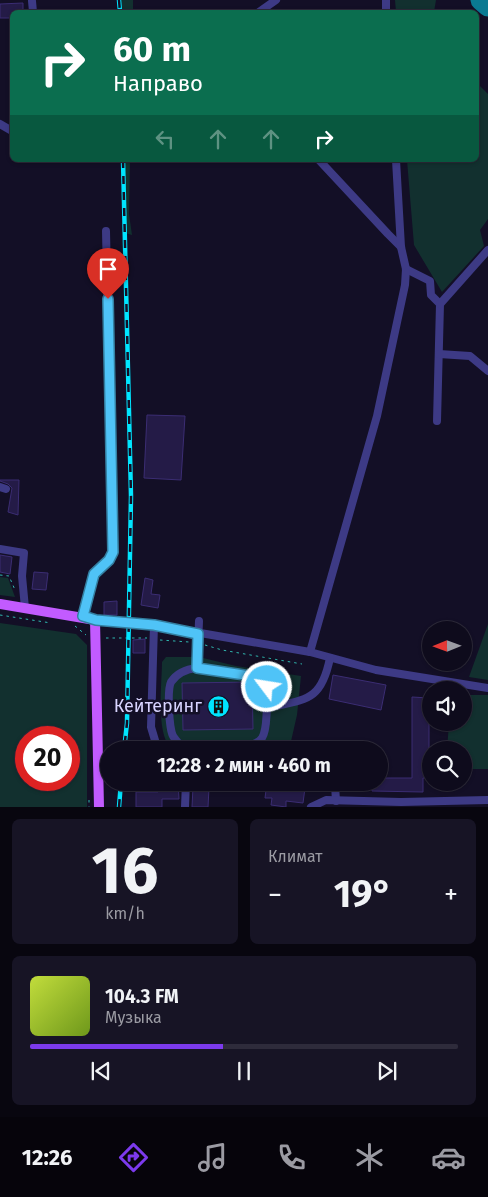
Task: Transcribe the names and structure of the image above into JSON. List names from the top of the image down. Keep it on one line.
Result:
{"places":{"building":["Кейтеринг"]},"north":"left","page":{"turn":["60 m","Направо"],"limit":"20","trip":"12:28 · 2 мин · 460 m","tile":[["16","km/h"],"Климат"],"heat":["−","19°","+"],"song":["104.3 FM","Музыка"],"tabs":"12:26"}}
